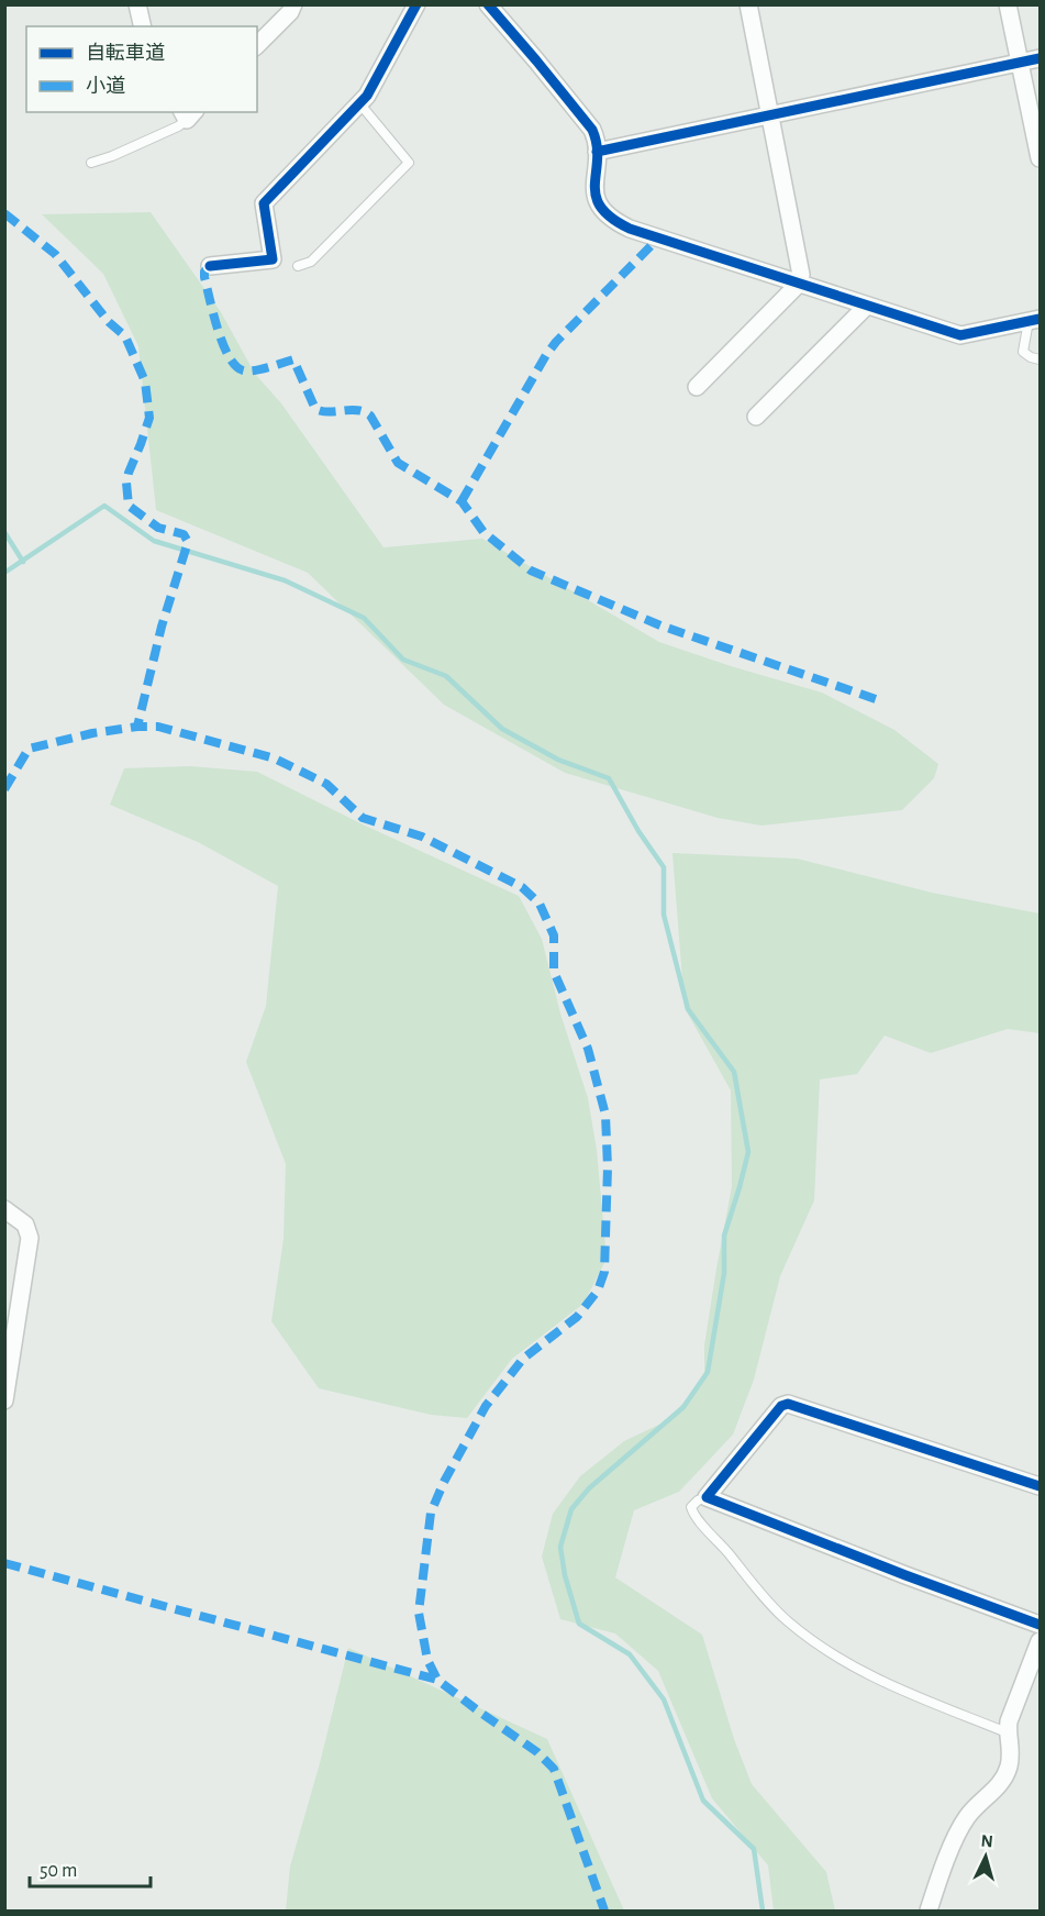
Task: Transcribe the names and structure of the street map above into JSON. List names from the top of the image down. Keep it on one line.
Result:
{"legend":["自転車道","小道"],"scale_bar":"50 m","north":"top"}
